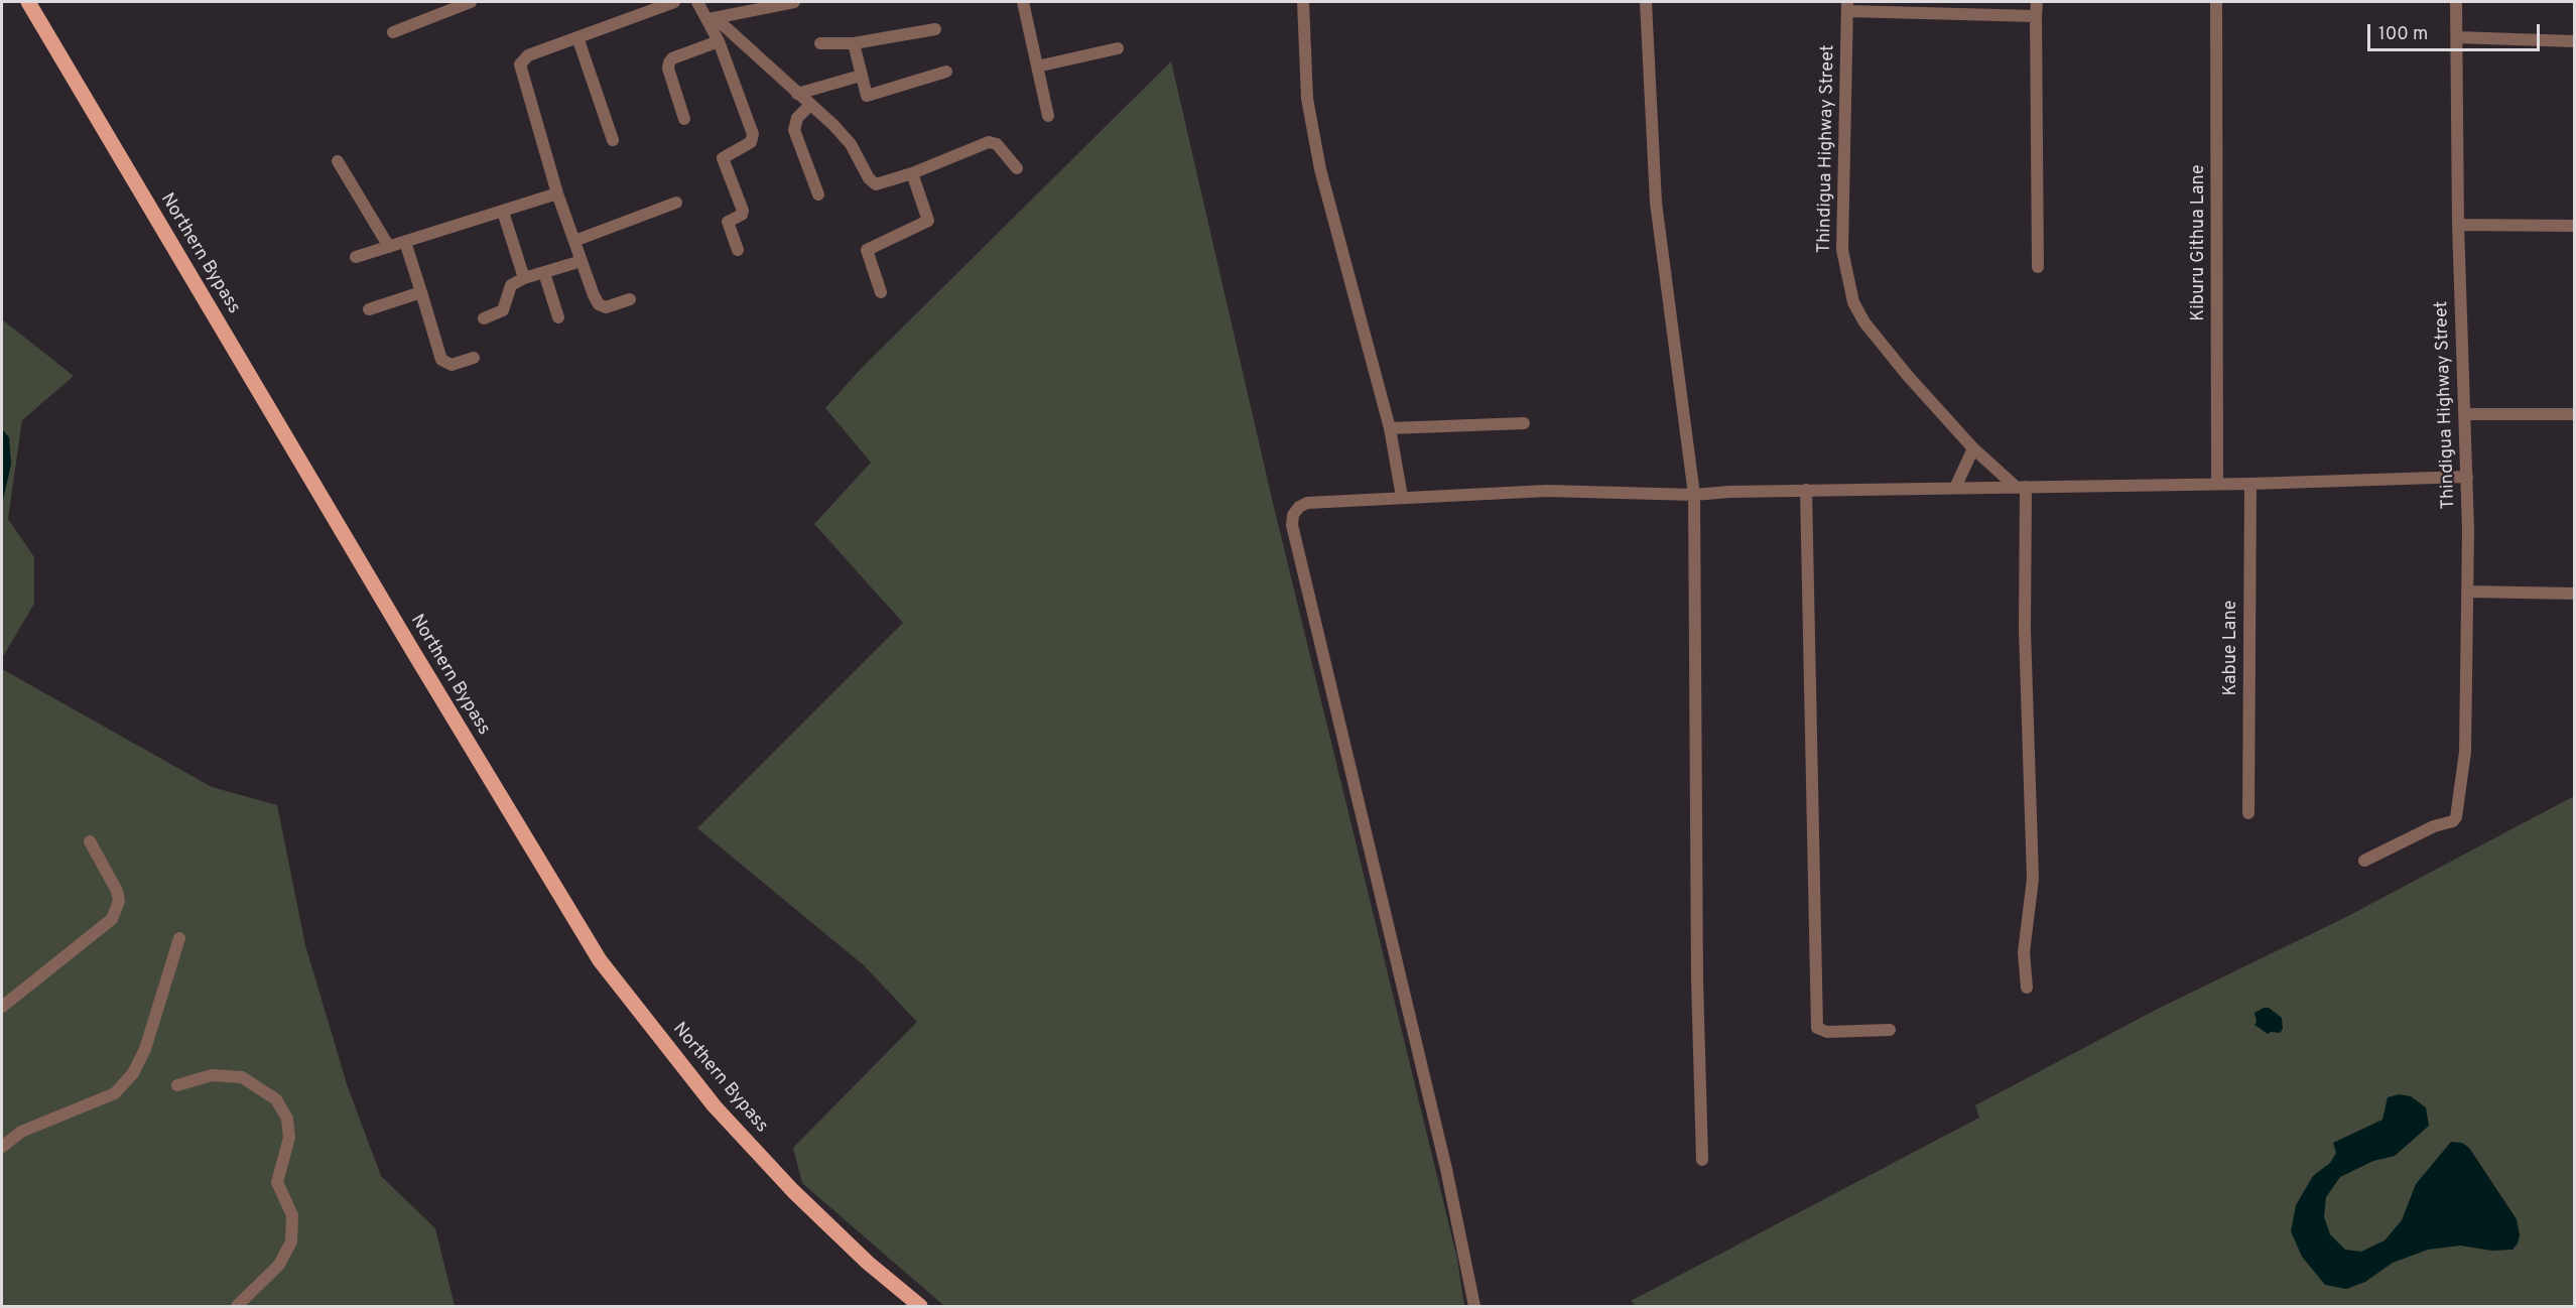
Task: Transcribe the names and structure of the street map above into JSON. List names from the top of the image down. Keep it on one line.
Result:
{"streets":{"main road":["Northern Bypass"],"street":["Thindigua Highway Street","Kiburu Githua Lane","Kabue Lane"]},"scale_bar":"100 m"}
